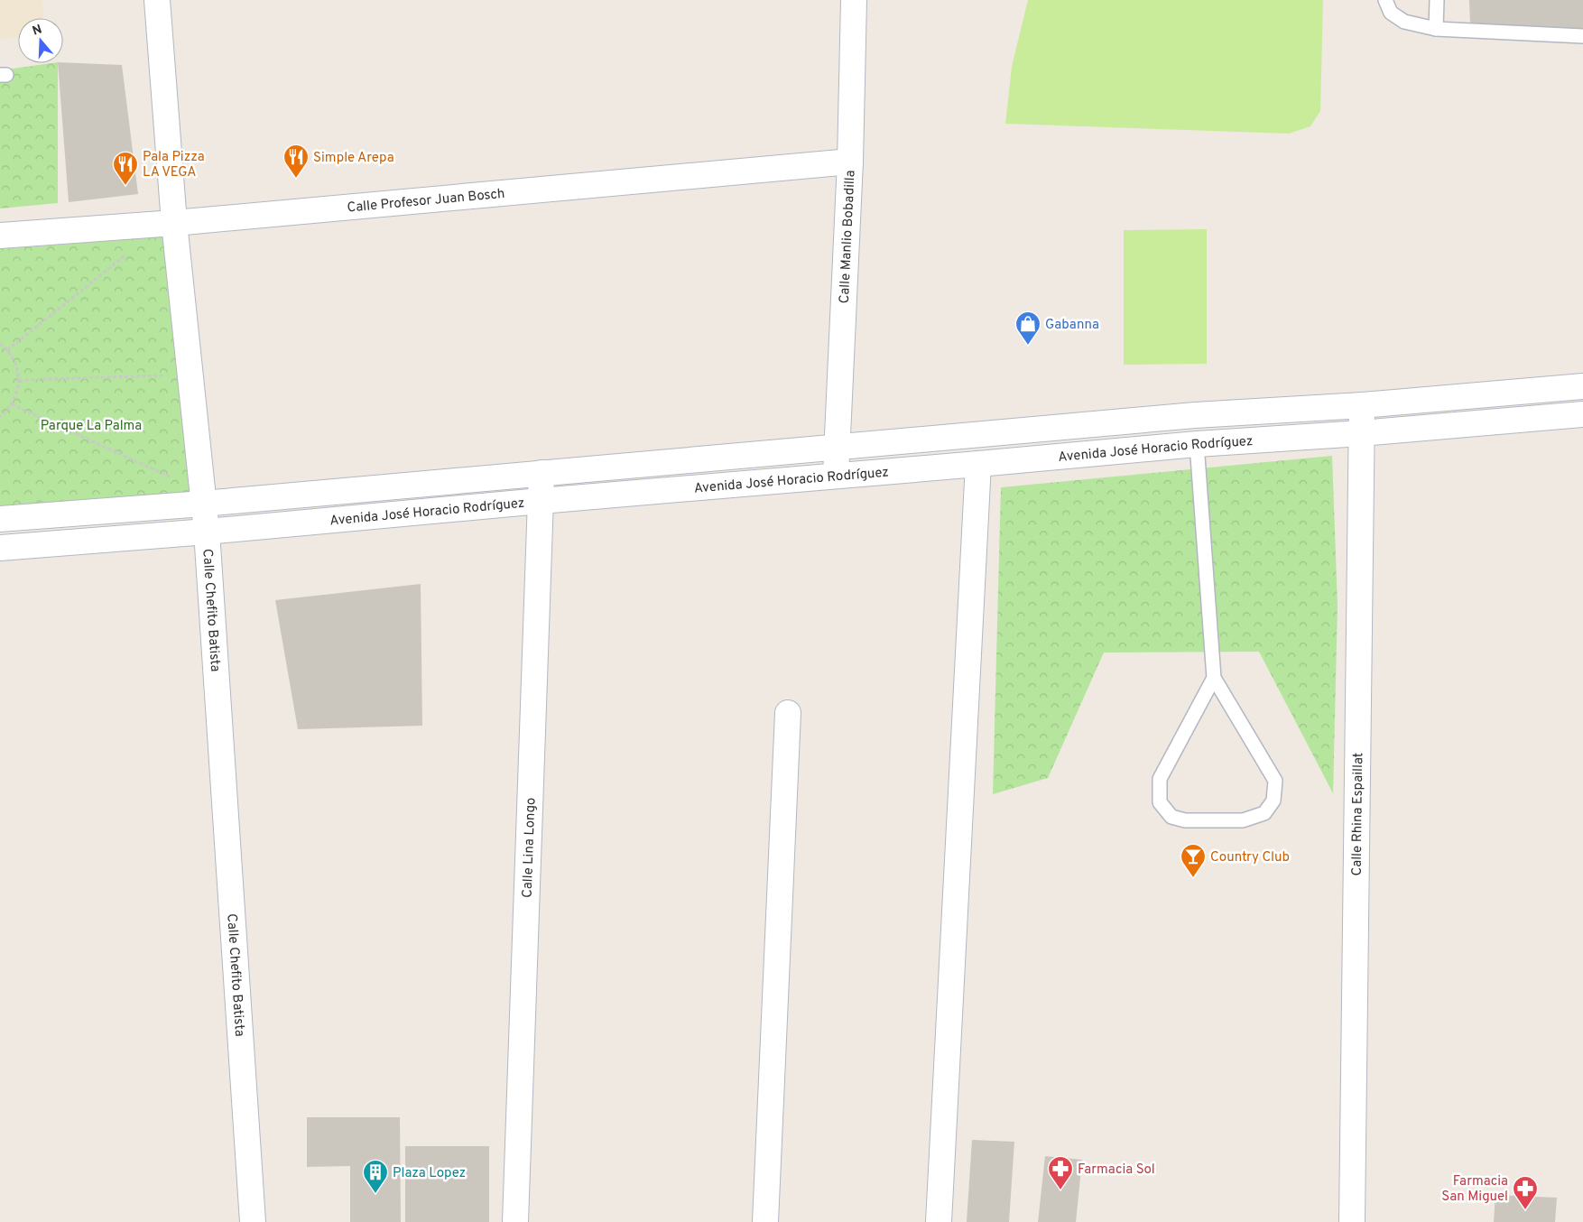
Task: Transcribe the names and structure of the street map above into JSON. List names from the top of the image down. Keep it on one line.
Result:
{"streets":{"street":["Calle Profesor Juan Bosch","Calle Manlio Bobadilla","Avenida José Horacio Rodríguez","Calle Chefito Batista","Calle Rhina Espaillat","Calle Lina Longo"]},"crossings":[["Calle Profesor Juan Bosch","Calle Manlio Bobadilla"],["Calle Profesor Juan Bosch","Calle Chefito Batista"],["Calle Manlio Bobadilla","Avenida José Horacio Rodríguez"],["Avenida José Horacio Rodríguez","Calle Chefito Batista"],["Avenida José Horacio Rodríguez","Calle Rhina Espaillat"],["Avenida José Horacio Rodríguez","Calle Lina Longo"]],"parks":["Parque La Palma"],"places":{"restaurant":["Simple Arepa","Pala Pizza LA VEGA"],"shop":["Gabanna"],"bar":["Country Club"],"pharmacy":["Farmacia Sol","Farmacia San Miguel"],"building":["Plaza Lopez"]},"north":"top"}
